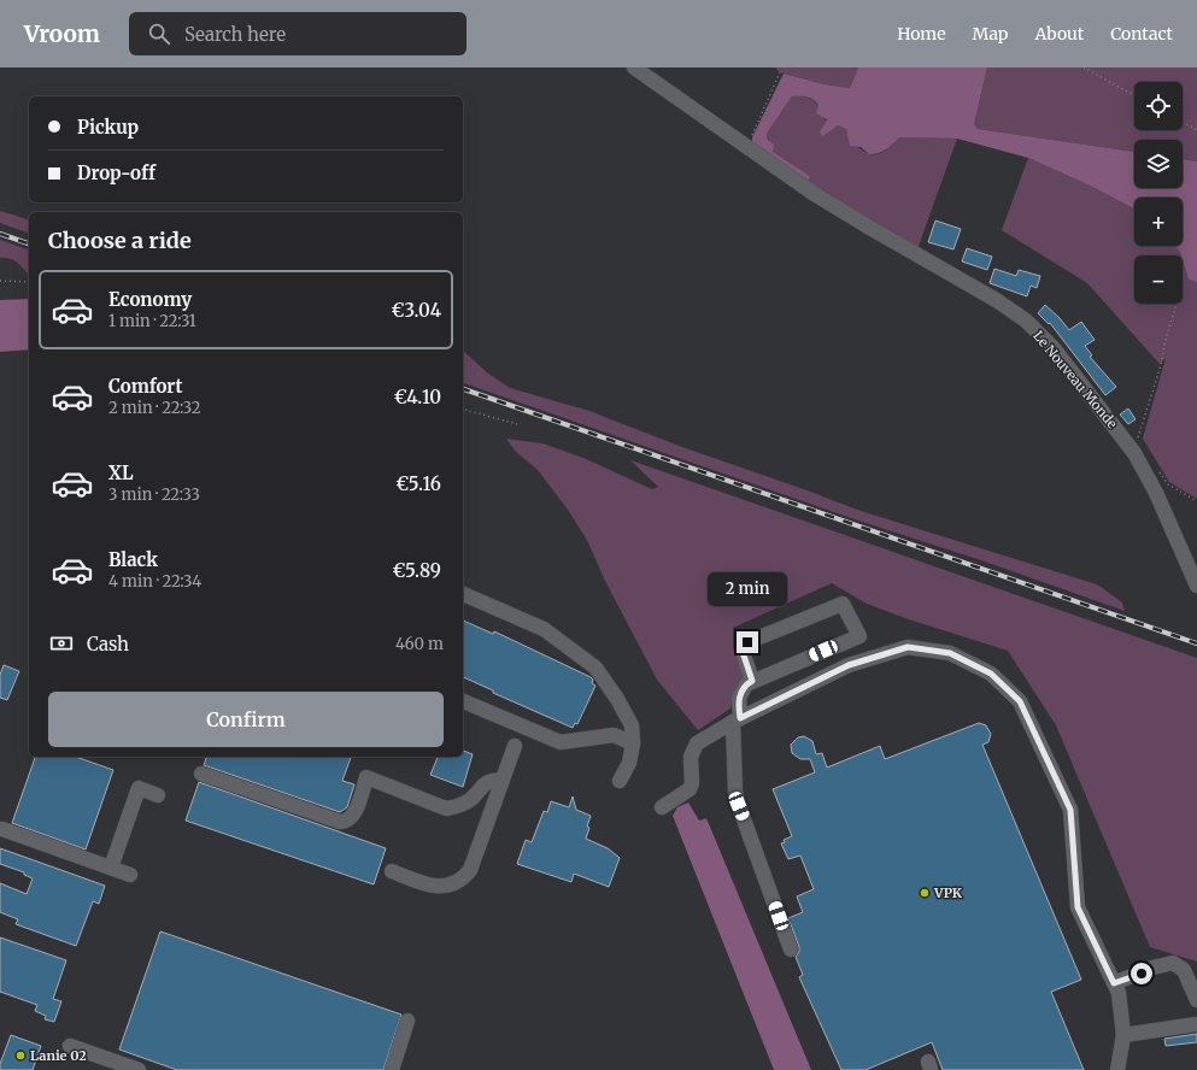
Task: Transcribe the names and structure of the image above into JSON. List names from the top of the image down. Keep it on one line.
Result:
{"streets":{"street":["Le Nouveau Monde"]},"places":["VPK","Lanie 02"],"page":{"header":"Vroom","search":"Search here","nav":["Home","Map","About","Contact"],"map_buttons":["+","−"],"banner":["Pickup","Drop-off"],"heading":"Choose a ride","list":[{"name":"Economy","note":"1 min · 22:31","value":"€3.04"},{"name":"Comfort","note":"2 min · 22:32","value":"€4.10"},{"name":"XL","note":"3 min · 22:33","value":"€5.16"},{"name":"Black","note":"4 min · 22:34","value":"€5.89"}],"bubble":"2 min","pay":["Cash","460 m"],"buttons":"Confirm"}}
